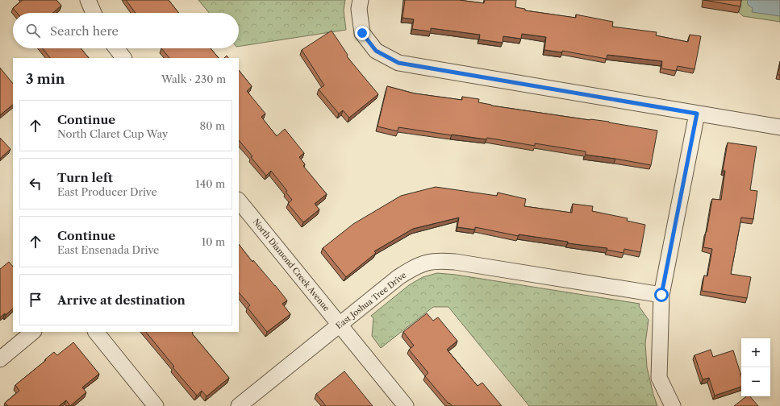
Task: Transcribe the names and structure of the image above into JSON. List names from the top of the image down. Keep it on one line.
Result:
{"streets":{"street":["North Diamond Creek Avenue","East Joshua Tree Drive"]},"crossings":[["North Diamond Creek Avenue","East Joshua Tree Drive"]],"page":{"search":"Search here","heading":["3 min","Walk · 230 m"],"list":[["Continue","North Claret Cup Way","80 m"],["Turn left","East Producer Drive","140 m"],["Continue","East Ensenada Drive","10 m"],"Arrive at destination"],"map_buttons":["+","−"]}}
